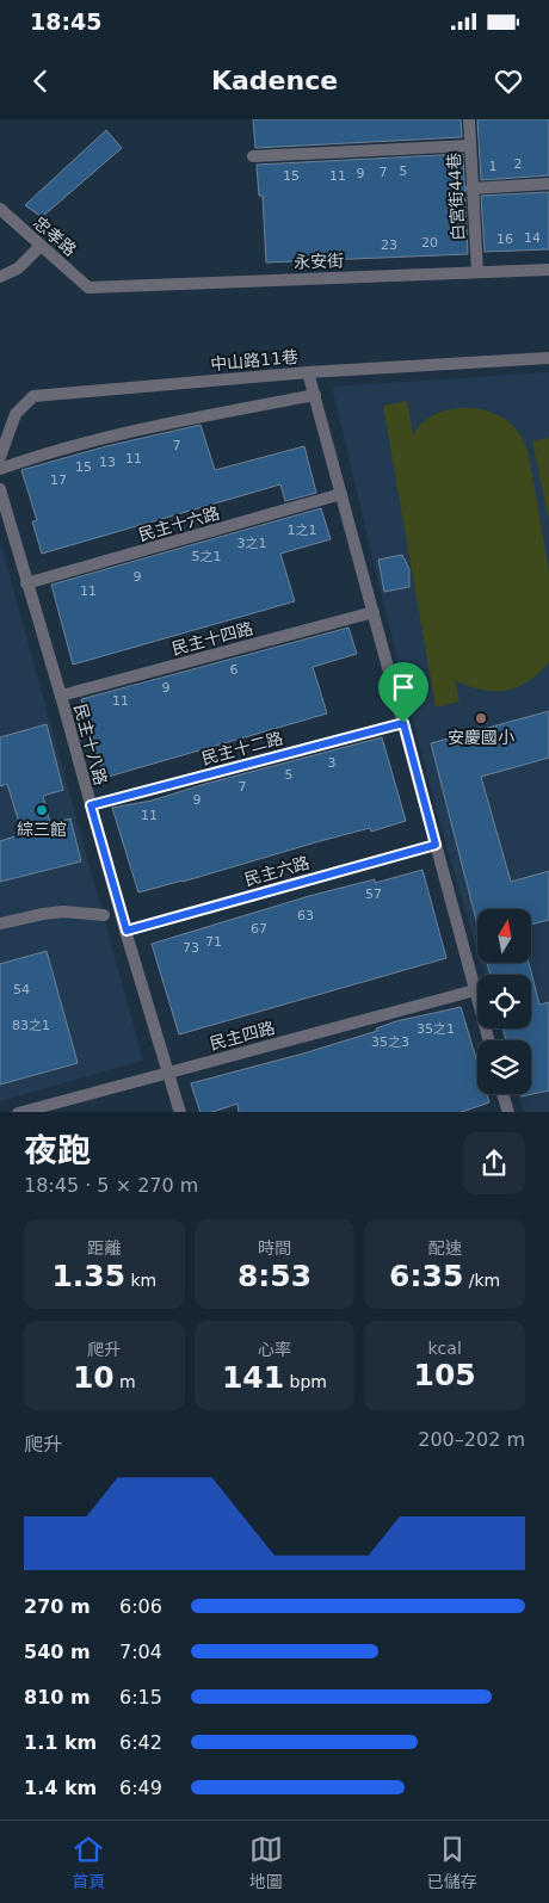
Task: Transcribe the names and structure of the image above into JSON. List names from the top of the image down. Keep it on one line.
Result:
{"streets":{"street":["白宮街44巷","忠孝路","永安街","中山路11巷","民主十六路","民主十四路","民主十八路","民主十二路","民主六路","民主四路"]},"crossings":[["白宮街44巷","永安街"],["忠孝路","永安街"],["民主十六路","民主十八路"],["民主十四路","民主十八路"],["民主十八路","民主十二路"],["民主十八路","民主六路"],["民主十八路","民主四路"]],"places":["安慶國小","綜三館"],"house_numbers":["2","1","5","7","9","15","11","14","16","20","23","7","11","13","15","17","1之1","3之1","5之1","9","11","6","9","11","3","5","7","9","11","57","63","67","71","73","54","83之1","35之1","35之3"],"north":"top","page":{"status":"18:45","header":"Kadence","heading":["夜跑","18:45 · 5 × 270 m"],"stats":[["距離","1.35 km"],["時間","8:53"],["配速","6:35 /km"],["爬升","10 m"],["心率","141 bpm"],["kcal","105"]],"chart":["爬升","200–202 m"],"list":[{"name":"270 m","note":"6:06"},{"name":"540 m","note":"7:04"},{"name":"810 m","note":"6:15"},{"name":"1.1 km","note":"6:42"},{"name":"1.4 km","note":"6:49"}],"tabs":["首頁","地圖","已儲存"]}}
